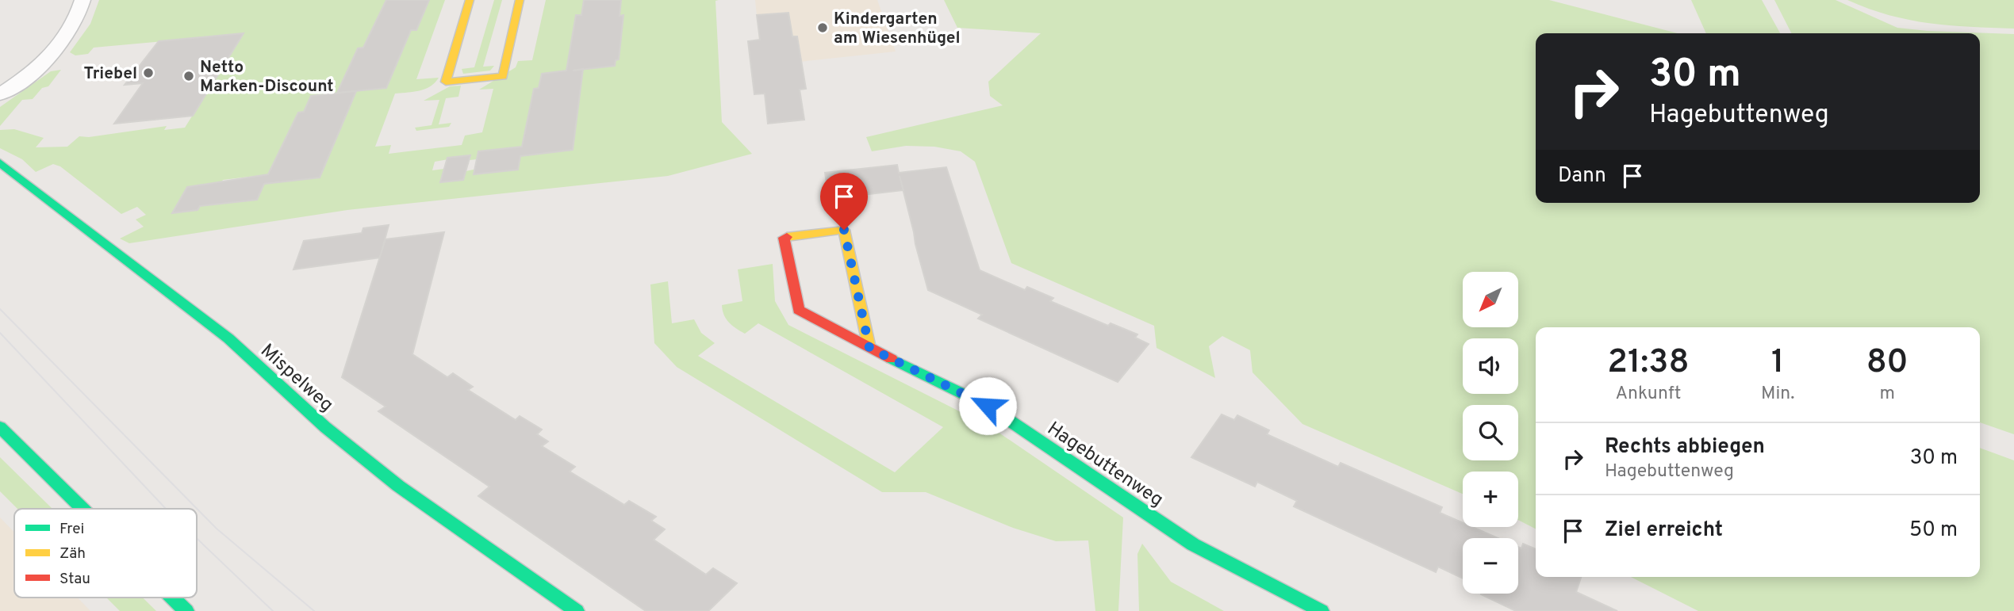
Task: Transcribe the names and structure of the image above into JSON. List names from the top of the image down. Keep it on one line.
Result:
{"streets":{"street":["Mispelweg","Hagebuttenweg"]},"places":["Kindergarten am Wiesenhügel","Triebel","Netto Marken-Discount"],"legend":["Frei","Zäh","Stau"],"north":"bottom left","page":{"turn":["30 m","Hagebuttenweg"],"then":"Dann","map_buttons":["+","−"],"eta":["21:38","Ankunft","1","Min.","80","m"],"list":[{"name":"Rechts abbiegen","note":"Hagebuttenweg","value":"30 m"},{"name":"Ziel erreicht","value":"50 m"}]}}
